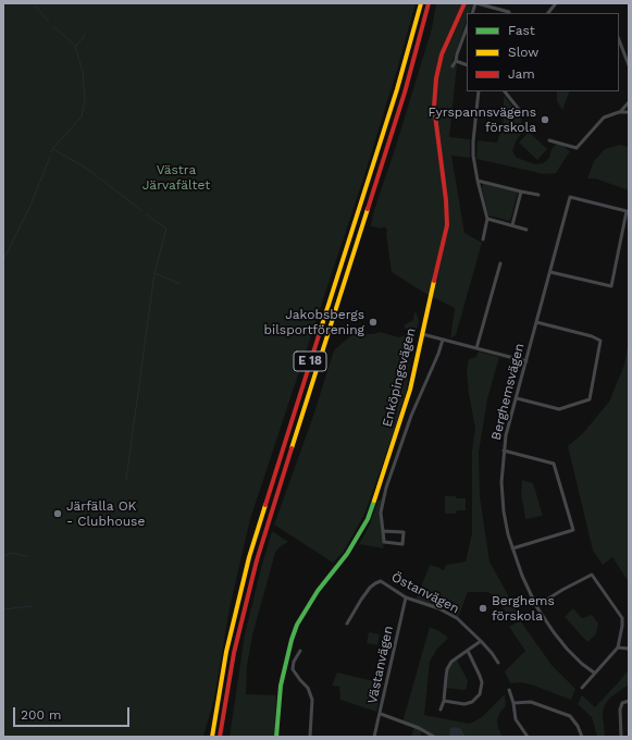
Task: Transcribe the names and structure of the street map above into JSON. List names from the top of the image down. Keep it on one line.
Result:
{"streets":{"main road":["E 18","Enköpingsvägen"],"street":["Berghemsvägen","Östanvägen","Västanvägen"]},"crossings":[["Östanvägen","Västanvägen"]],"parks":["Västra Järvafältet"],"places":["Fyrspannsvägens förskola","Jakobsbergs bilsportförening","Järfälla OK - Clubhouse","Berghems förskola"],"legend":["Fast","Slow","Jam"],"scale_bar":"200 m"}
